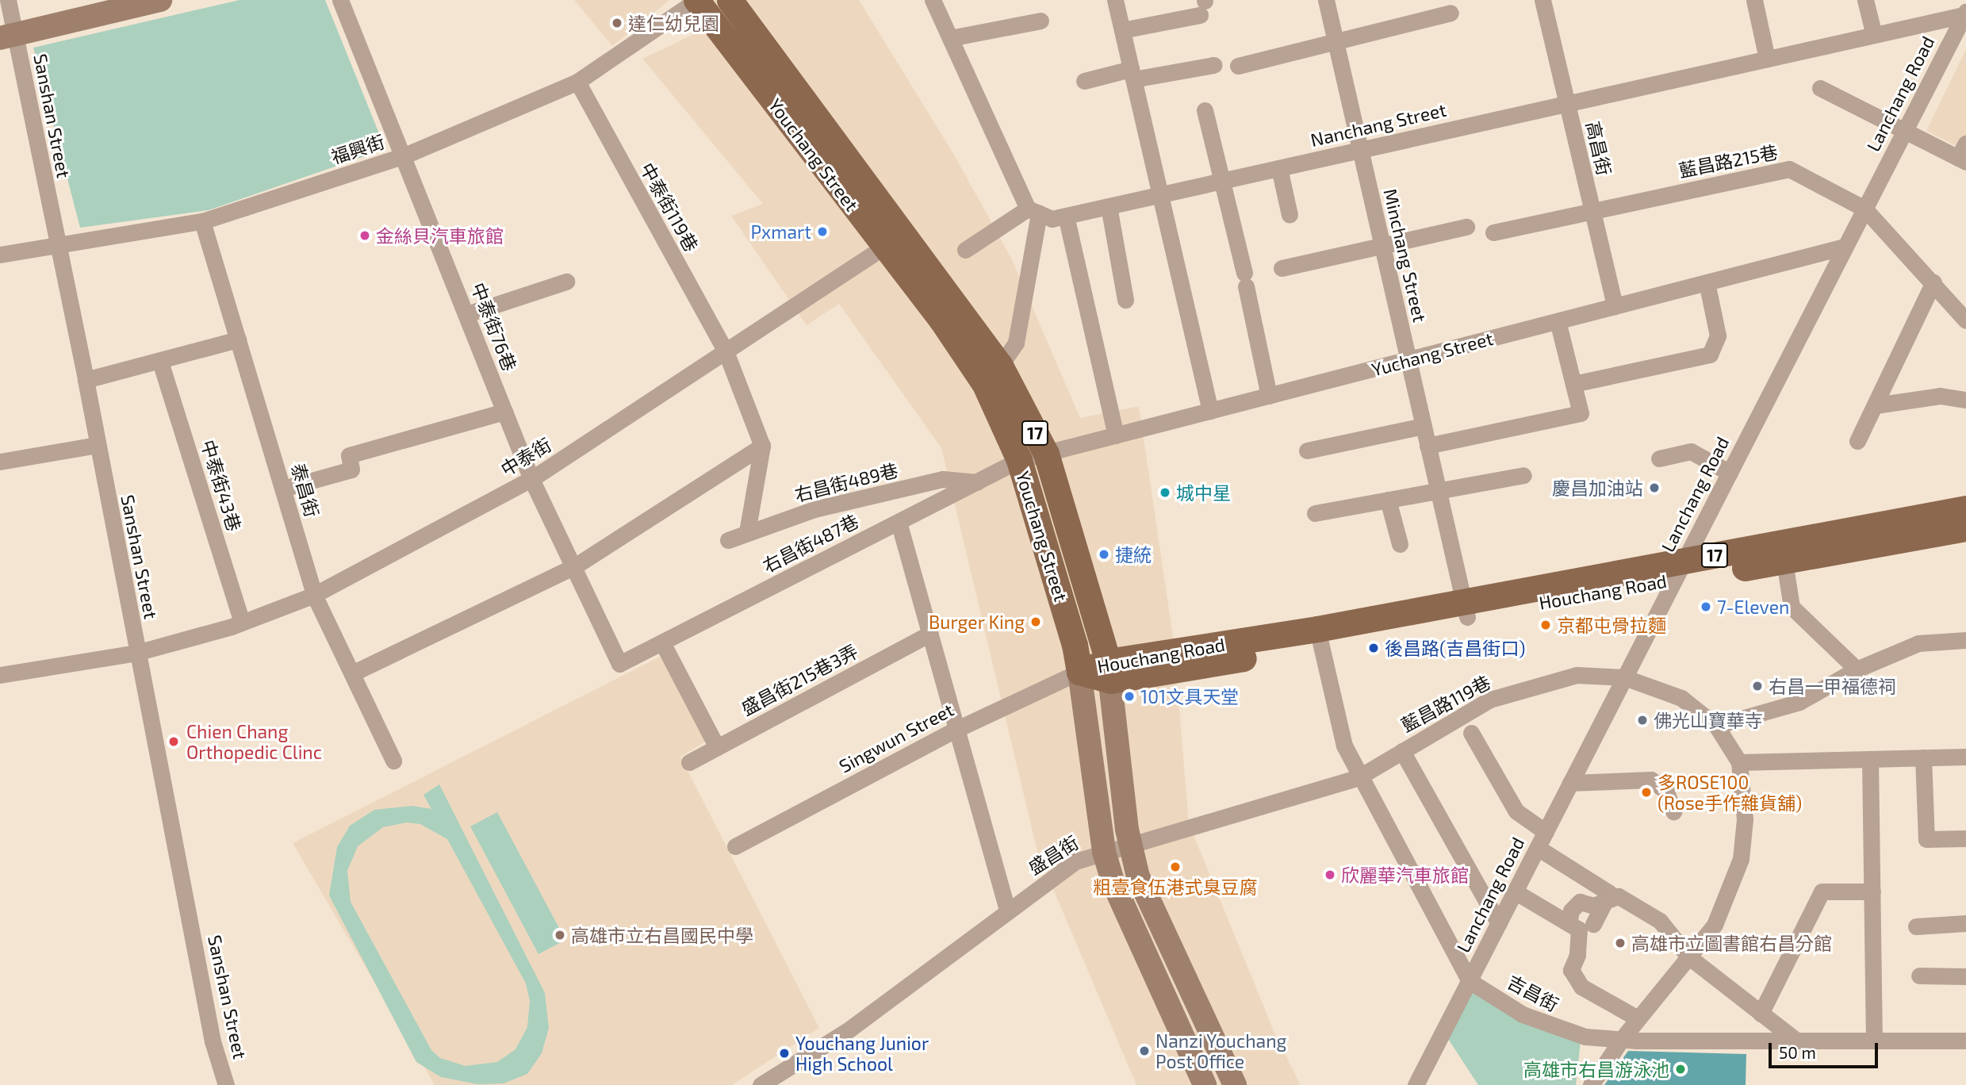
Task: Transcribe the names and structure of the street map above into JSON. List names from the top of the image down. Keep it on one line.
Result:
{"streets":{"main road":["Youchang Street","17","Houchang Road"],"street":["Lanchang Road","Sanshan Street","Nanchang Street","高昌街","福興街","藍昌路215巷","中泰街119巷","Minchang Street","中泰街76巷","Yuchang Street","中泰街","右昌街489巷","中泰街43巷","泰昌街","右昌街487巷","盛昌街215巷3弄","藍昌路119巷","Singwun Street","盛昌街","吉昌街"]},"crossings":[["Lanchang Road","Nanchang Street"],["Lanchang Road","藍昌路215巷"],["Lanchang Road","Yuchang Street"],["Lanchang Road","Houchang Road"],["Lanchang Road","藍昌路119巷"],["Lanchang Road","吉昌街"],["Sanshan Street","福興街"],["Sanshan Street","中泰街"],["Nanchang Street","高昌街"],["Nanchang Street","Minchang Street"],["高昌街","藍昌路215巷"],["高昌街","Yuchang Street"],["福興街","Youchang Street"],["福興街","中泰街119巷"],["福興街","中泰街76巷"],["福興街","泰昌街"],["Youchang Street","Yuchang Street"],["Youchang Street","中泰街"],["Youchang Street","右昌街487巷"],["Youchang Street","Houchang Road"],["Youchang Street","Singwun Street"],["Youchang Street","盛昌街"],["中泰街119巷","中泰街"],["Minchang Street","Yuchang Street"],["Minchang Street","Houchang Road"],["中泰街76巷","中泰街"],["中泰街76巷","右昌街487巷"],["Yuchang Street","右昌街487巷"],["中泰街","中泰街43巷"],["中泰街","泰昌街"],["右昌街489巷","右昌街487巷"],["Houchang Road","Singwun Street"],["Houchang Road","吉昌街"],["藍昌路119巷","盛昌街"],["藍昌路119巷","吉昌街"],["盛昌街","吉昌街"]],"places":["達仁幼兒園","Pxmart","金絲貝汽車旅館","慶昌加油站","城中星","捷統","7-Eleven","Burger King","京都屯骨拉麵","後昌路(吉昌街口)","右昌一甲福德祠","101文具天堂","佛光山寶華寺","Chien Chang Orthopedic Clinc","多ROSE100 (Rose手作雜貨舖)","粗壹食伍港式臭豆腐","欣麗華汽車旅館","高雄市立右昌國民中學","高雄市立圖書館右昌分館","Nanzi Youchang Post Office","Youchang Junior High School","高雄市右昌游泳池"],"scale_bar":"50 m"}
